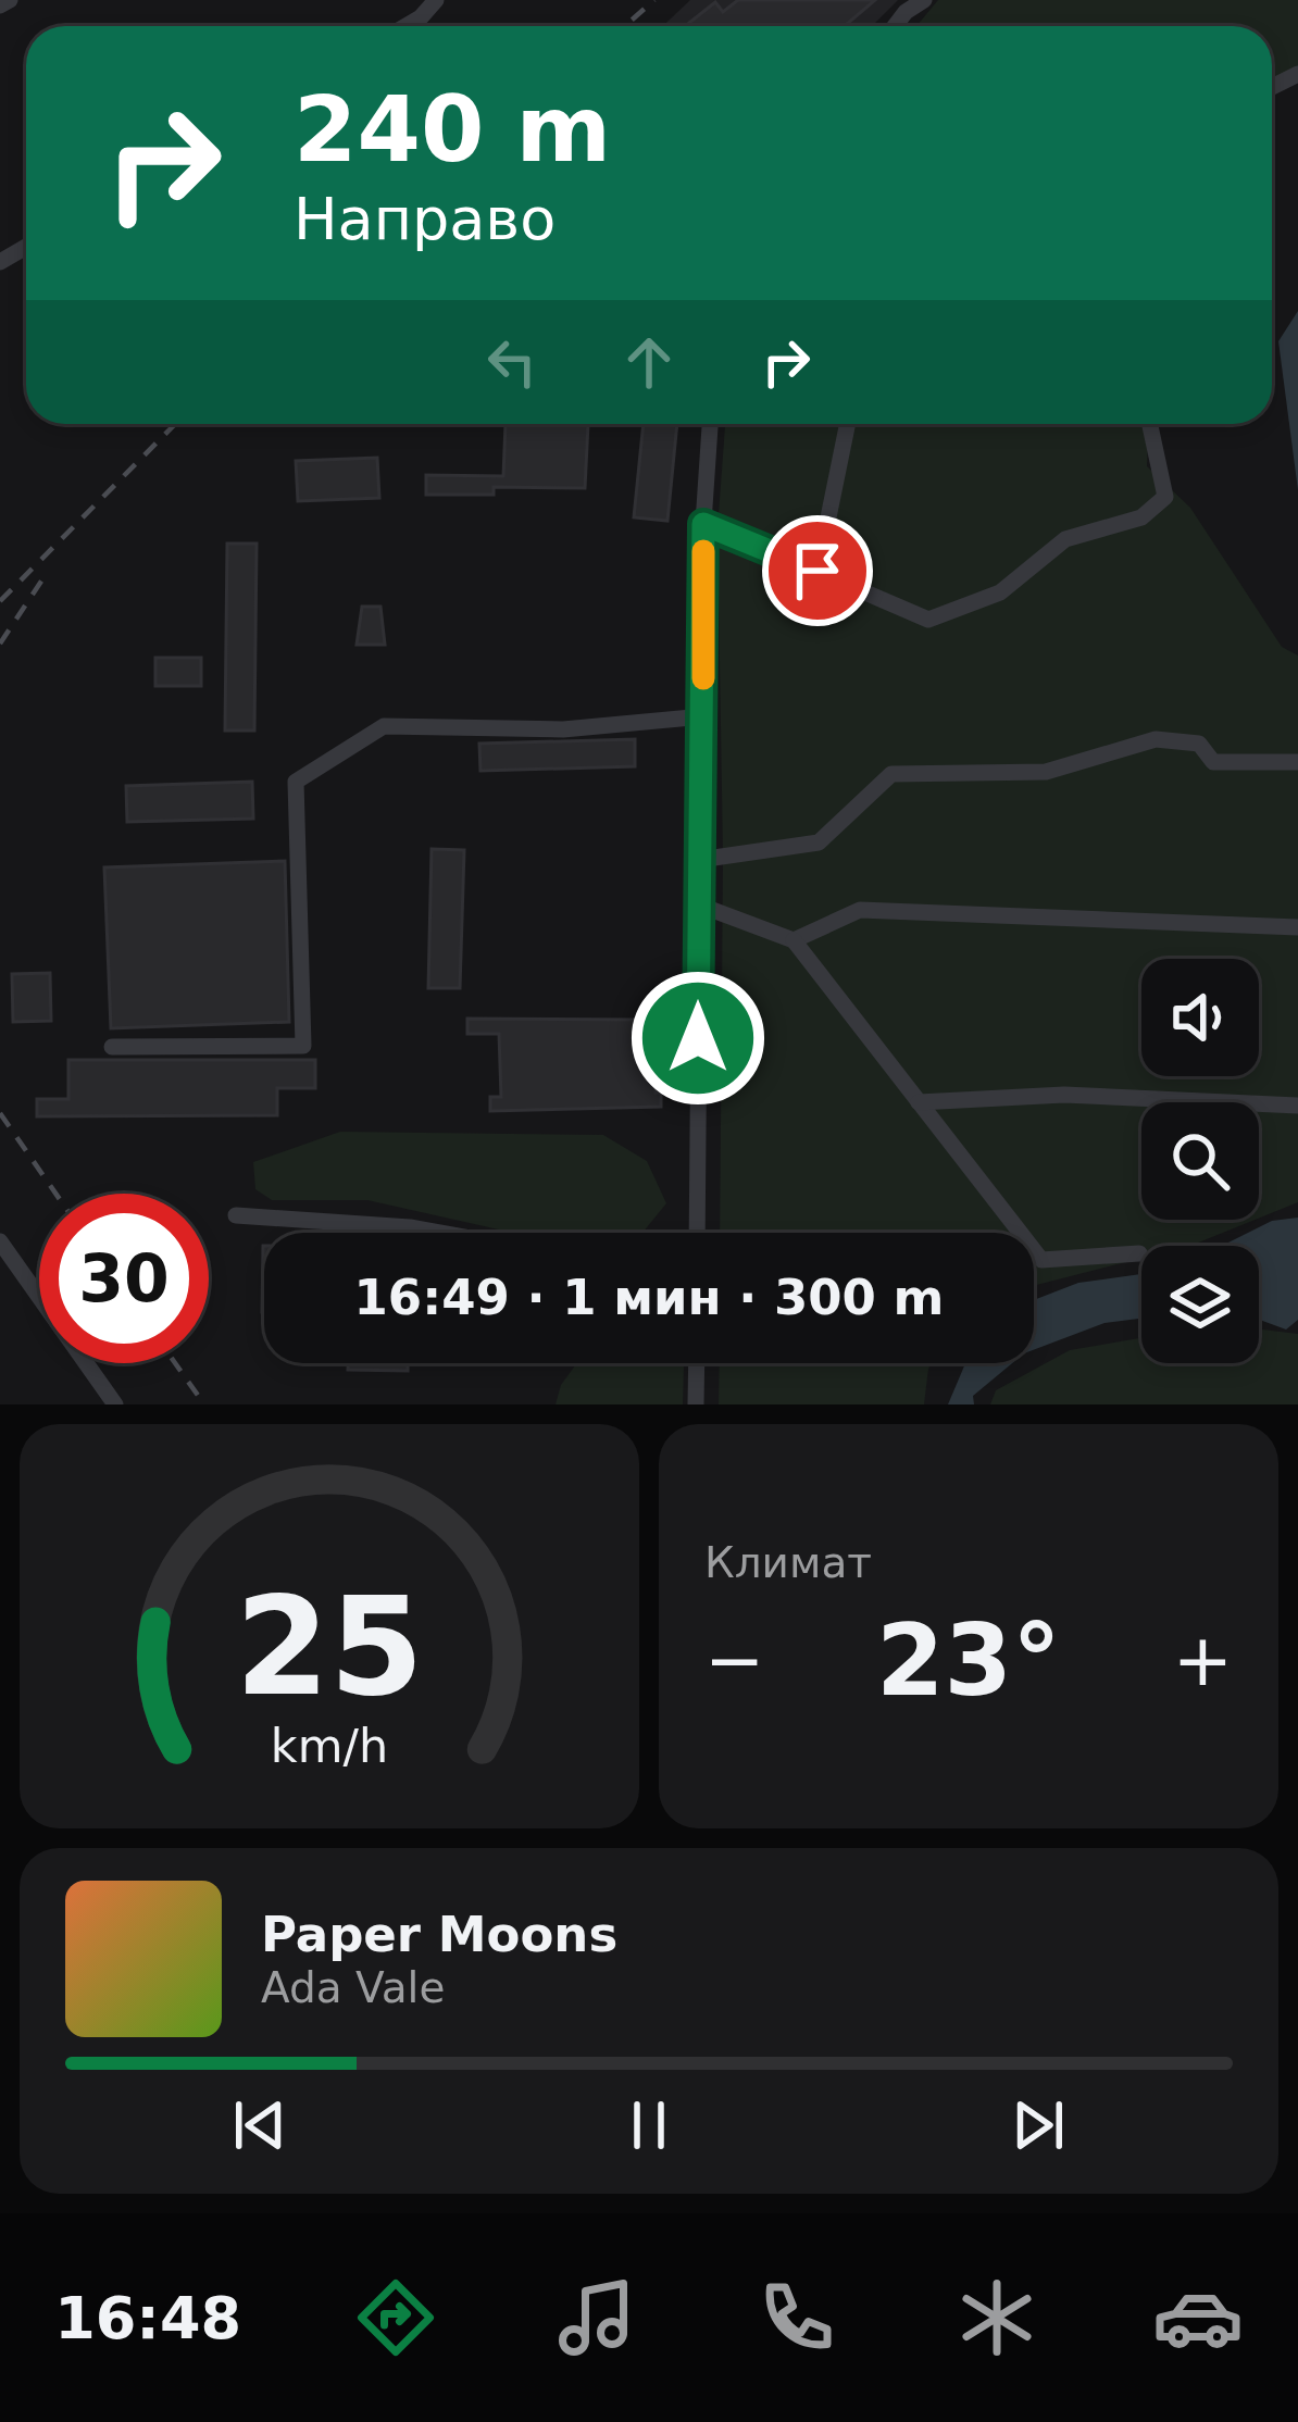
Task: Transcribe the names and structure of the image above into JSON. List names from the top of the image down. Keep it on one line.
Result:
{"page":{"turn":["240 m","Направо"],"limit":"30","trip":"16:49 · 1 мин · 300 m","tile":"Климат","heat":["−","23°","+"],"song":["Paper Moons","Ada Vale"],"tabs":"16:48","gauge":["25","km/h"]}}
